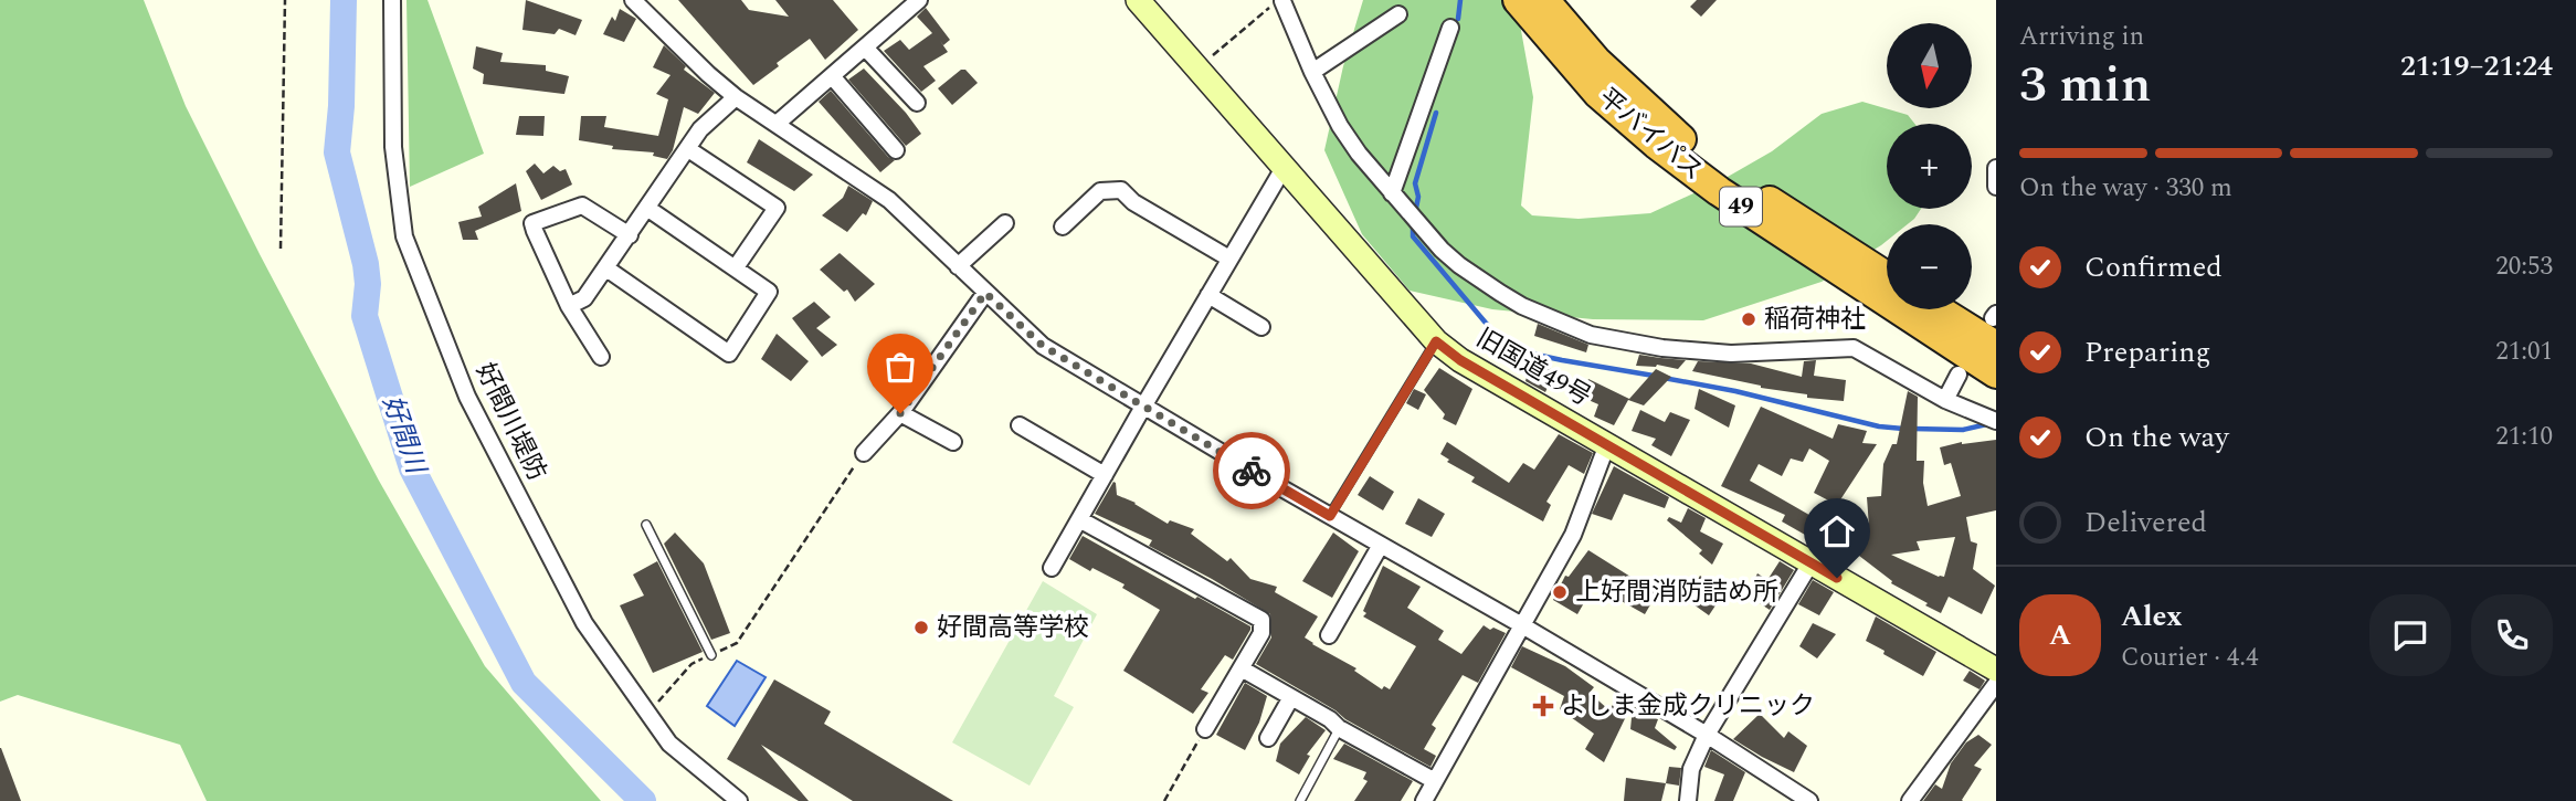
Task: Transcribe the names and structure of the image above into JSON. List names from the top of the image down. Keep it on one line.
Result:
{"streets":{"highway":["平バイパス","49"],"street":["旧国道49号","好間川堤防"]},"water":["好間川"],"places":{"other":["稲荷神社","上好間消防詰め所","好間高等学校"],"health":["よしま金成クリニック"]},"north":"bottom","page":{"heading":["3 min","Arriving in","21:19–21:24"],"panel":["Alex","Courier · 4.4"],"map_buttons":["+","−"],"bar":"On the way · 330 m","list":[["Confirmed","20:53"],["Preparing","21:01"],["On the way","21:10"],"Delivered"],"round":"A"}}
